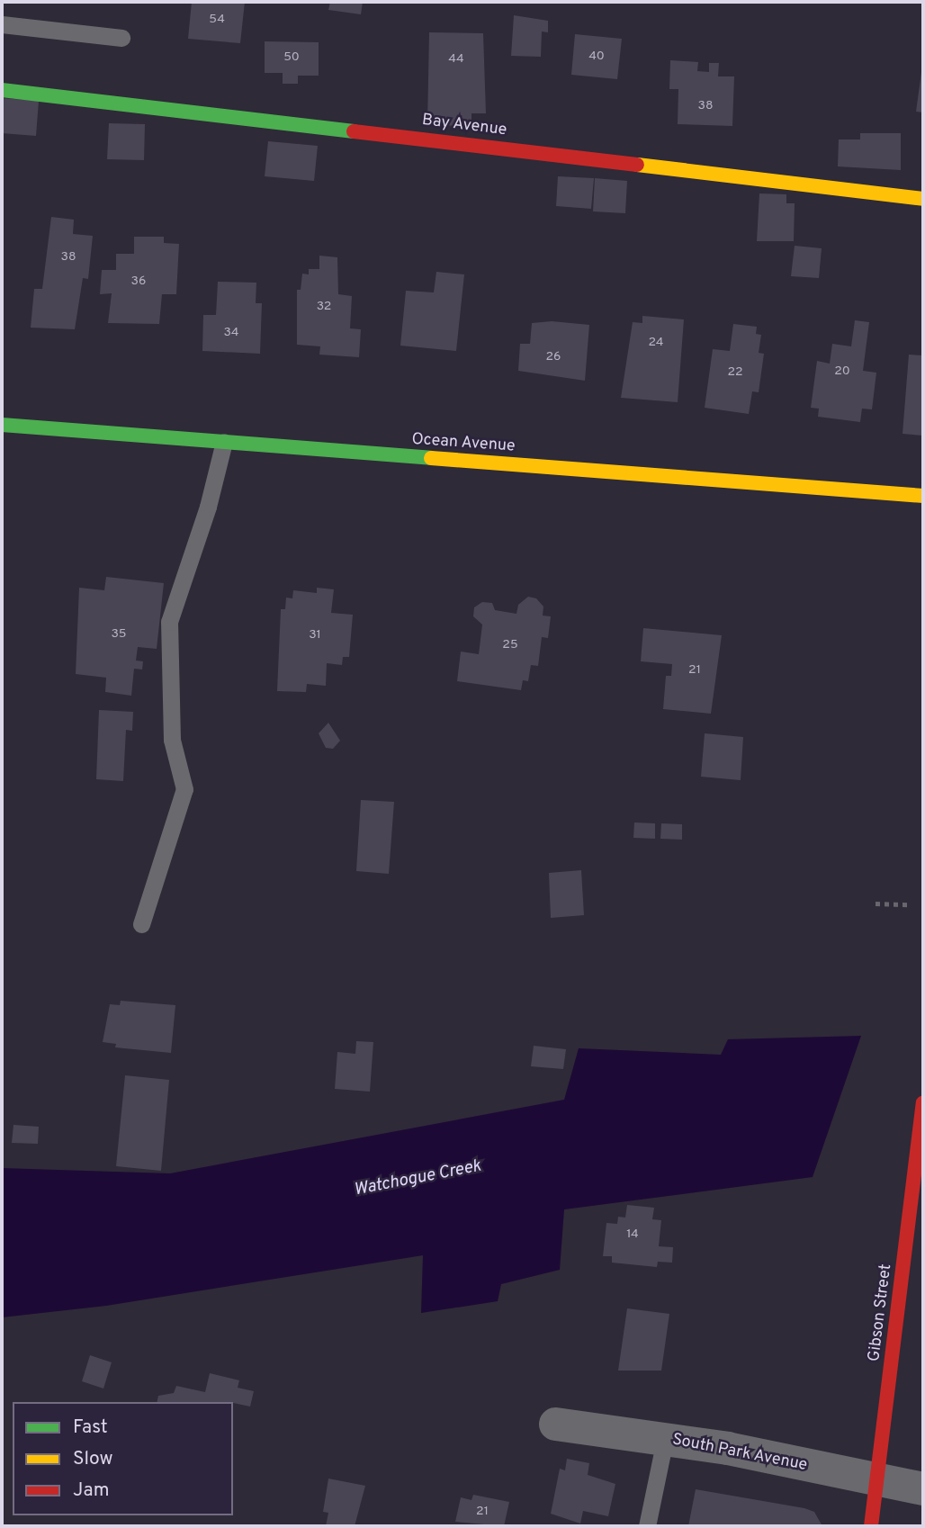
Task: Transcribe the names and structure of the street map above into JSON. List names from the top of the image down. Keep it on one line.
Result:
{"streets":{"street":["Bay Avenue","Ocean Avenue","Gibson Street","South Park Avenue"]},"crossings":[["Gibson Street","South Park Avenue"]],"water":["Watchogue Creek"],"house_numbers":["54","40","50","44","38","38","36","32","34","24","26","20","22","35","31","25","21","14","21"],"legend":["Fast","Slow","Jam"]}
